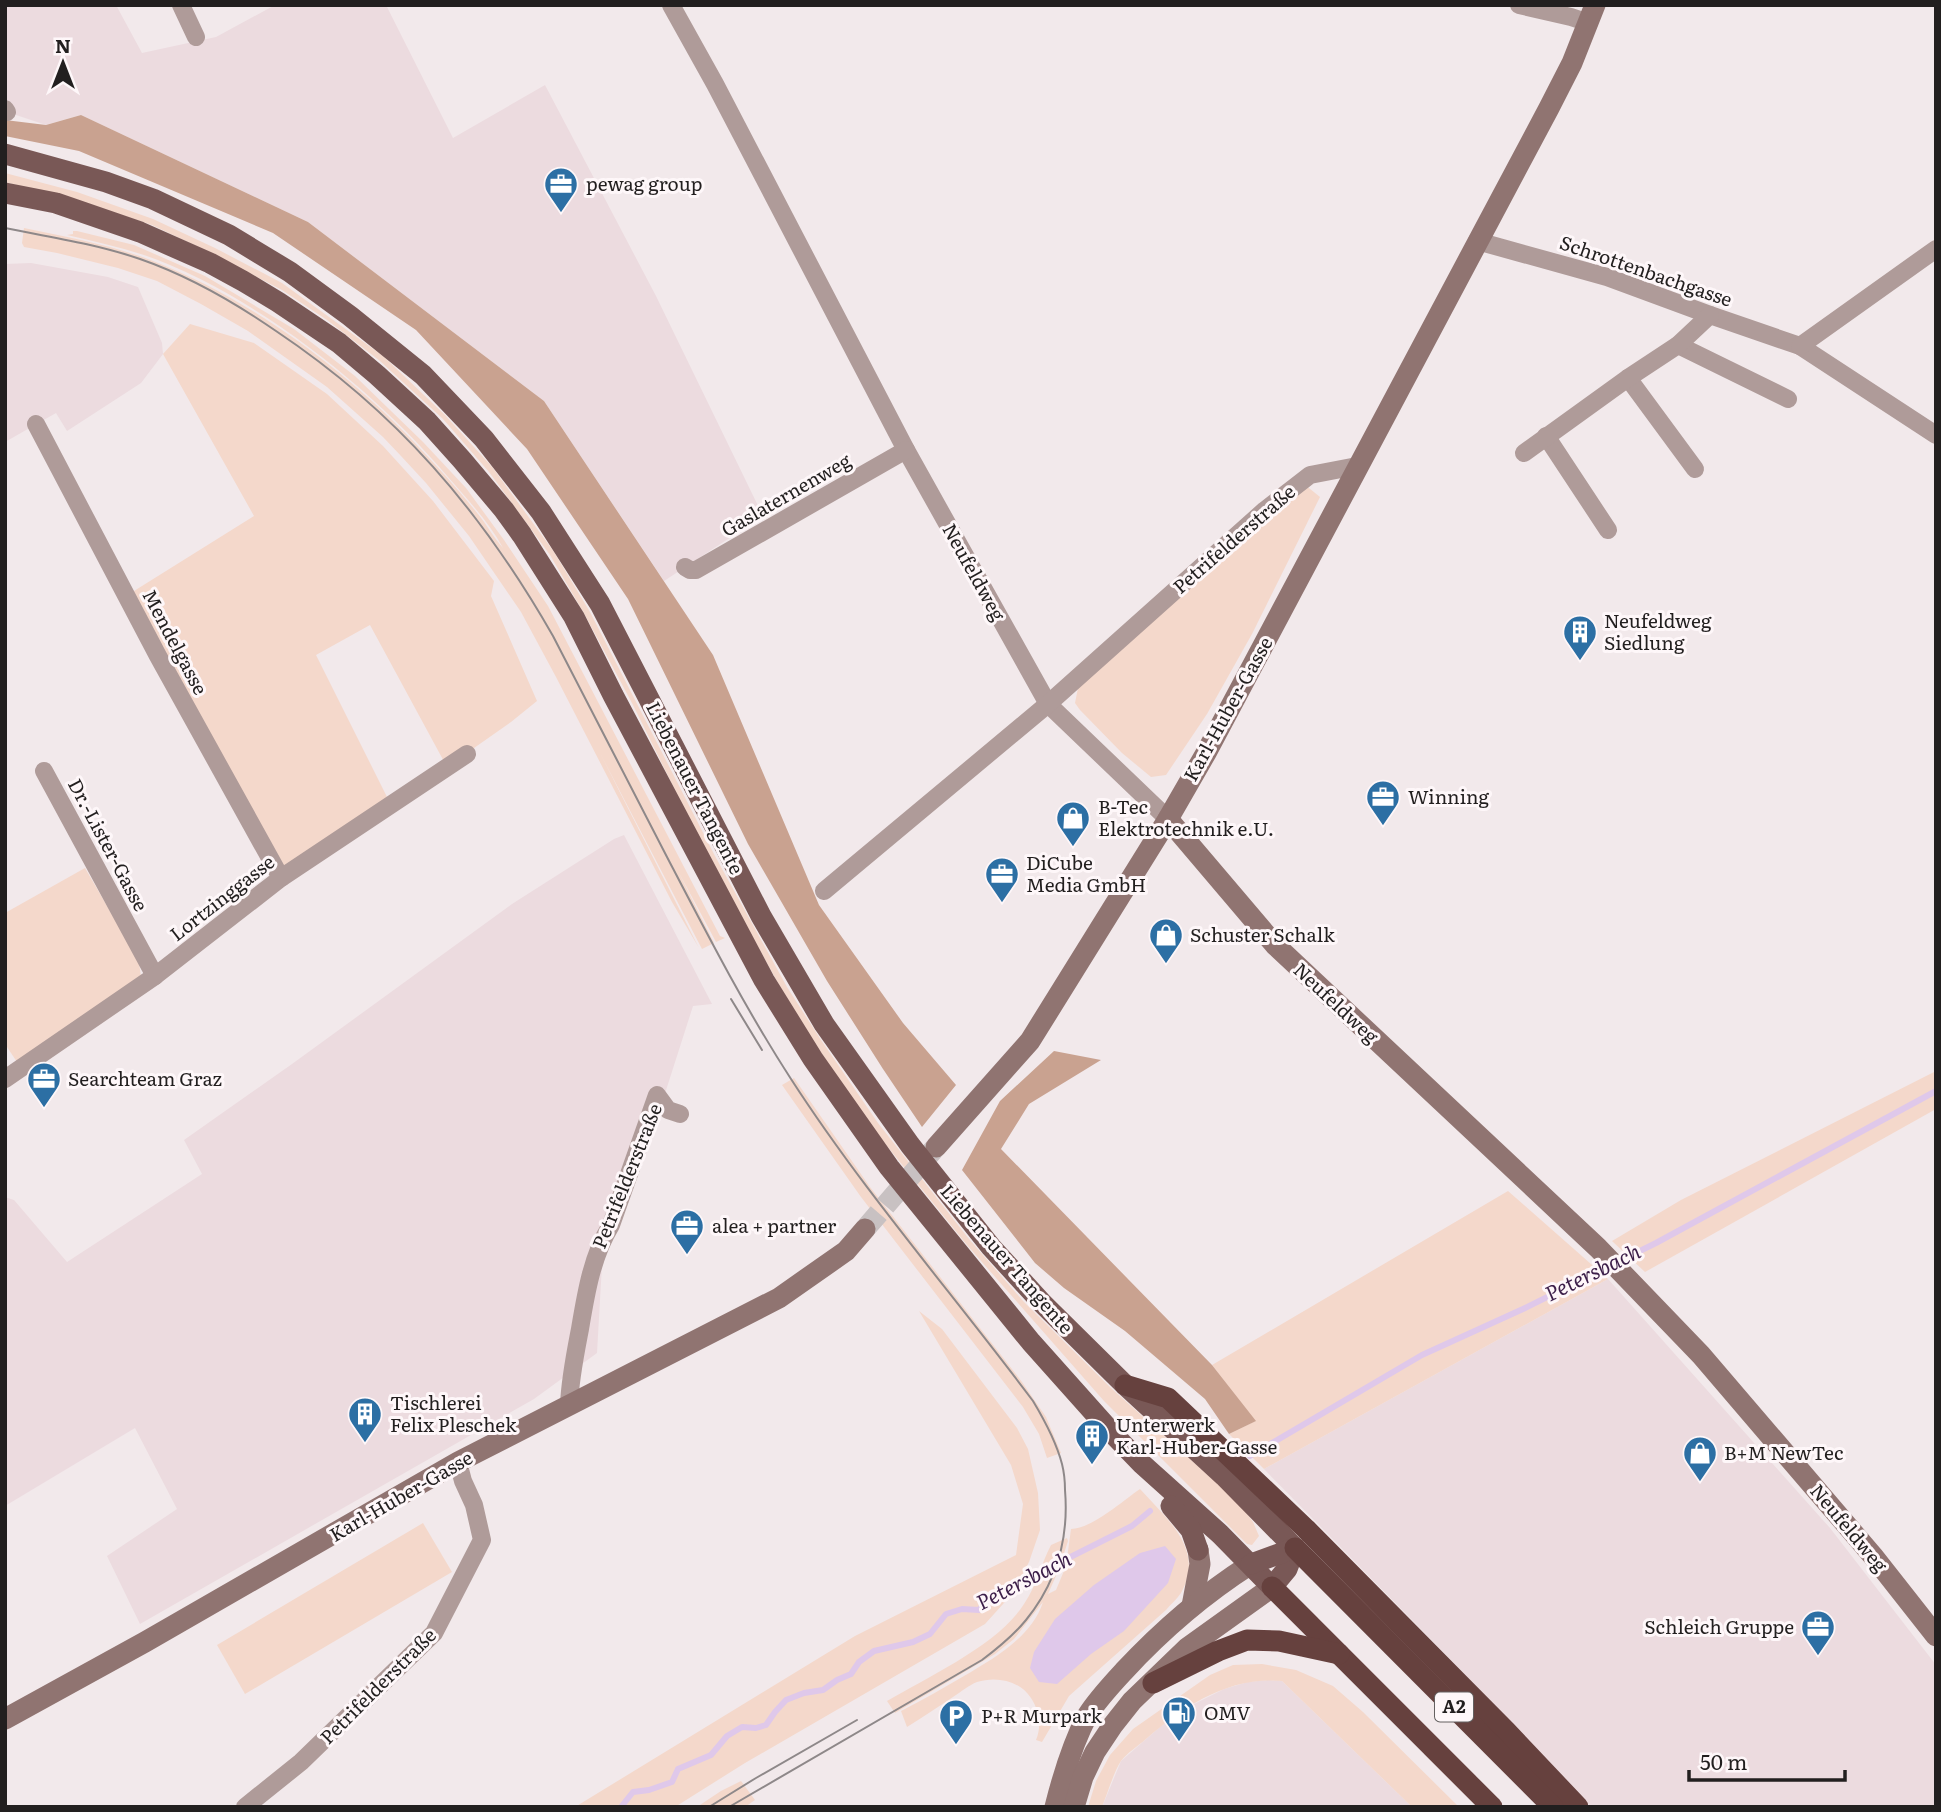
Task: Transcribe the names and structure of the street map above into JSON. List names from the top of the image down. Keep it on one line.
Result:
{"streets":{"highway":["A2"],"main road":["Neufeldweg","Karl-Huber-Gasse","Liebenauer Tangente"],"street":["Schrottenbachgasse","Gaslaternenweg","Petrifelderstraße","Mendelgasse","Dr.-Lister-Gasse","Lortzinggasse"]},"crossings":[["Gaslaternenweg","Neufeldweg"],["Petrifelderstraße","Neufeldweg"],["Petrifelderstraße","Karl-Huber-Gasse"],["Neufeldweg","Karl-Huber-Gasse"],["Mendelgasse","Lortzinggasse"],["Liebenauer Tangente","A2"],["Dr.-Lister-Gasse","Lortzinggasse"]],"water":["Petersbach"],"places":{"office":["pewag group","Winning","DiCube Media GmbH","Searchteam Graz","alea + partner","Schleich Gruppe"],"building":["Neufeldweg Siedlung","Tischlerei Felix Pleschek","Unterwerk Karl-Huber-Gasse"],"shop":["B-Tec Elektrotechnik e.U.","Schuster Schalk","B+M NewTec"],"fuel station":["OMV"],"parking":["P+R Murpark"]},"scale_bar":"50 m","north":"top"}
